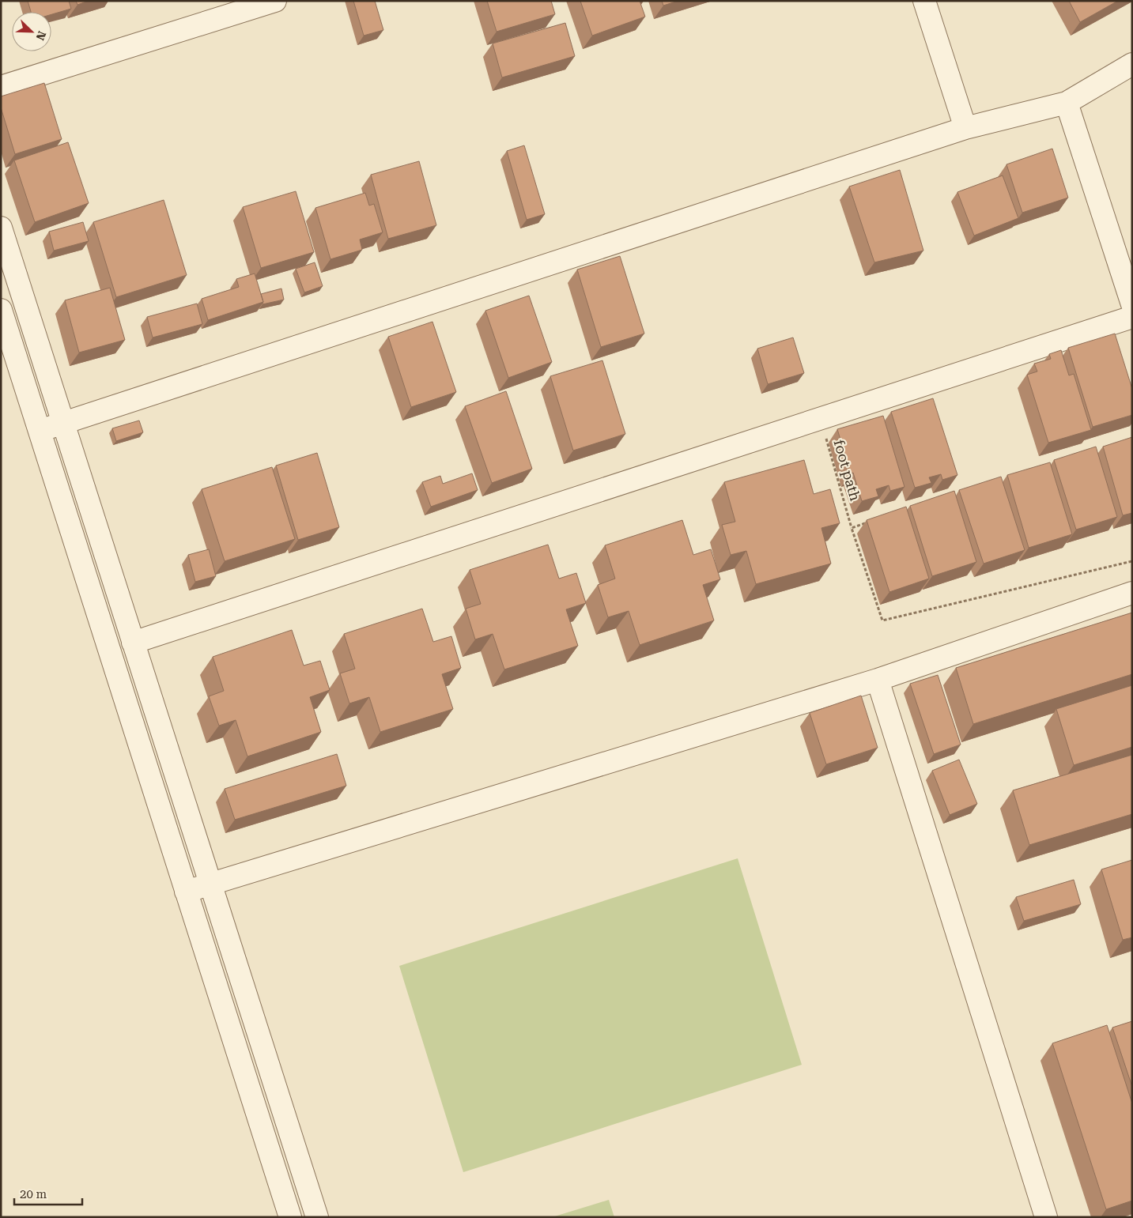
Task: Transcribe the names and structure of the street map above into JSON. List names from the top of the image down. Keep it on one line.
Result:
{"streets":{"path":["foot path"]},"scale_bar":"20 m","north":"bottom right"}
